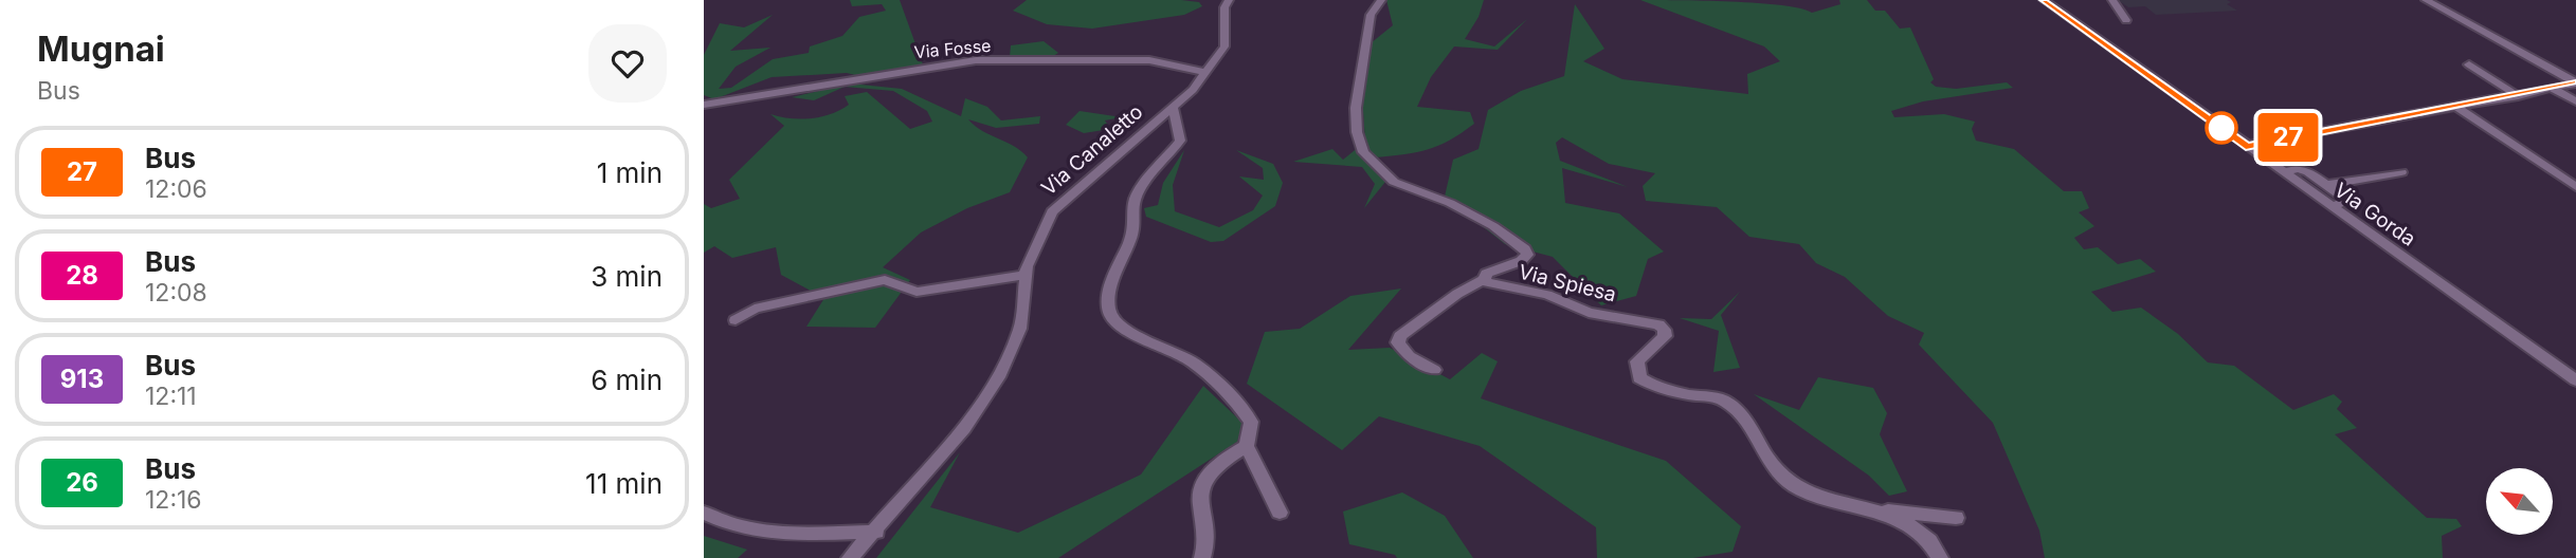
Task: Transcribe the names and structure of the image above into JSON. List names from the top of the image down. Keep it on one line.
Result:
{"streets":{"street":["Via Fosse","Via Canaletto","Via Gorda","Via Spiesa"]},"crossings":[["Via Fosse","Via Canaletto"]],"lines":["bus line 27"],"north":"top left","page":{"heading":["Mugnai","Bus"],"on_map":"27","list":[{"mark":"27","name":"Bus","note":"12:06","value":"1 min"},{"mark":"28","name":"Bus","note":"12:08","value":"3 min"},{"mark":"913","name":"Bus","note":"12:11","value":"6 min"},{"mark":"26","name":"Bus","note":"12:16","value":"11 min"}]}}
